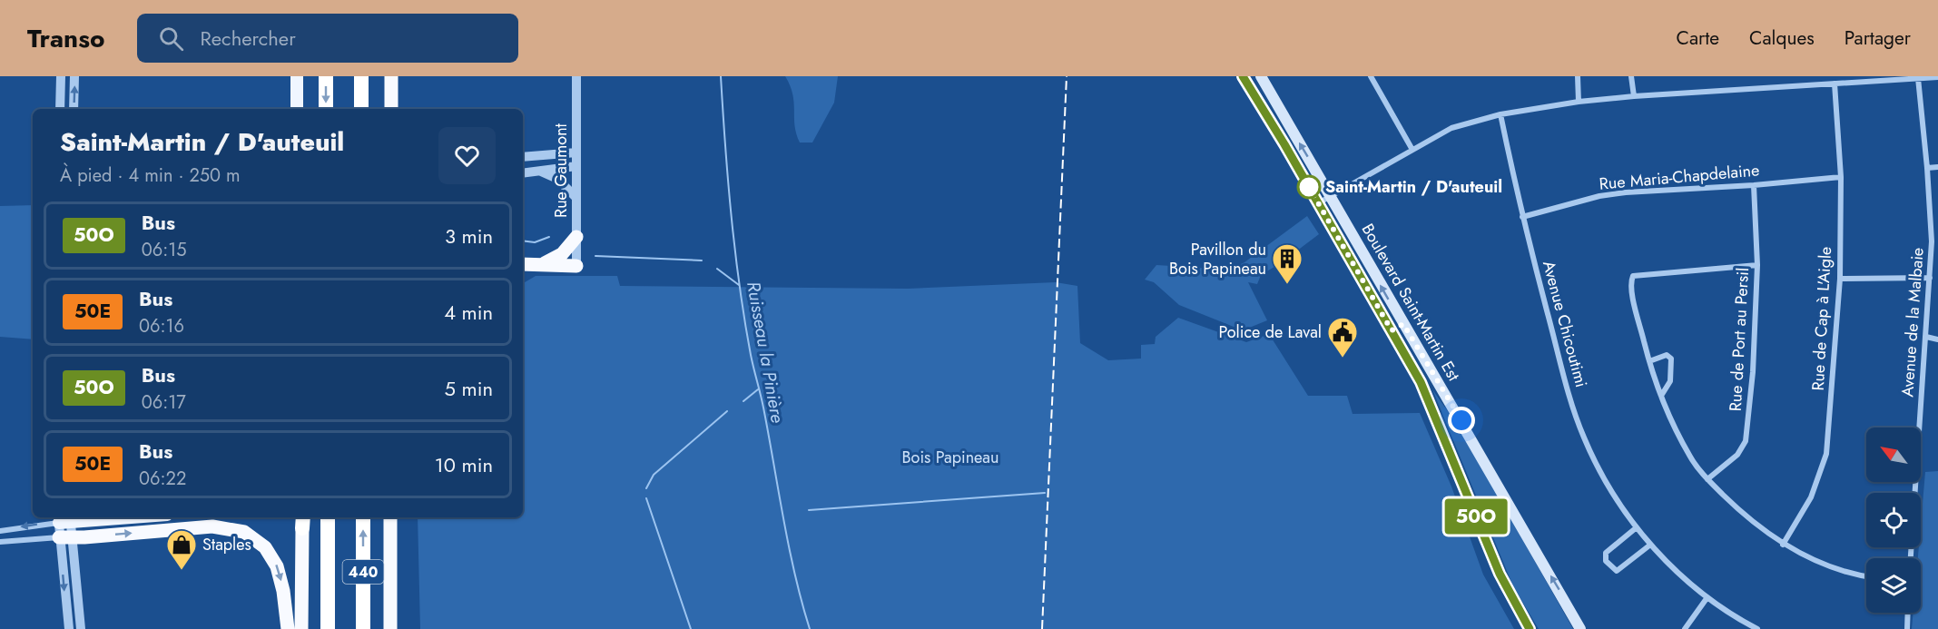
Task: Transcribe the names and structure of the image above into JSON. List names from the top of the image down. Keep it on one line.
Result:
{"streets":{"highway":["440"],"main road":["Boulevard Saint-Martin Est"],"street":["Rue Gaumont","Rue Maria-Chapdelaine","Rue de Cap à L'Aigle","Avenue de la Malbaie","Avenue Chicoutimi","Rue de Port au Persil"]},"crossings":[["Rue Maria-Chapdelaine","Rue de Cap à L'Aigle"],["Rue Maria-Chapdelaine","Avenue Chicoutimi"],["Rue Maria-Chapdelaine","Rue de Port au Persil"]],"water":["Ruisseau la Pinière"],"parks":["Bois Papineau"],"places":{"other":["Saint-Martin / D'auteuil"],"building":["Pavillon du Bois Papineau"],"public building":["Police de Laval"],"shop":["Staples"]},"lines":["bus line 50O"],"north":"top left","page":{"header":"Transo","search":"Rechercher","nav":["Carte","Calques","Partager"],"on_map":"50O","heading":["Saint-Martin / D'auteuil","À pied · 4 min · 250 m"],"list":[{"mark":"50O","name":"Bus","note":"06:15","value":"3 min"},{"mark":"50E","name":"Bus","note":"06:16","value":"4 min"},{"mark":"50O","name":"Bus","note":"06:17","value":"5 min"},{"mark":"50E","name":"Bus","note":"06:22","value":"10 min"}]}}
